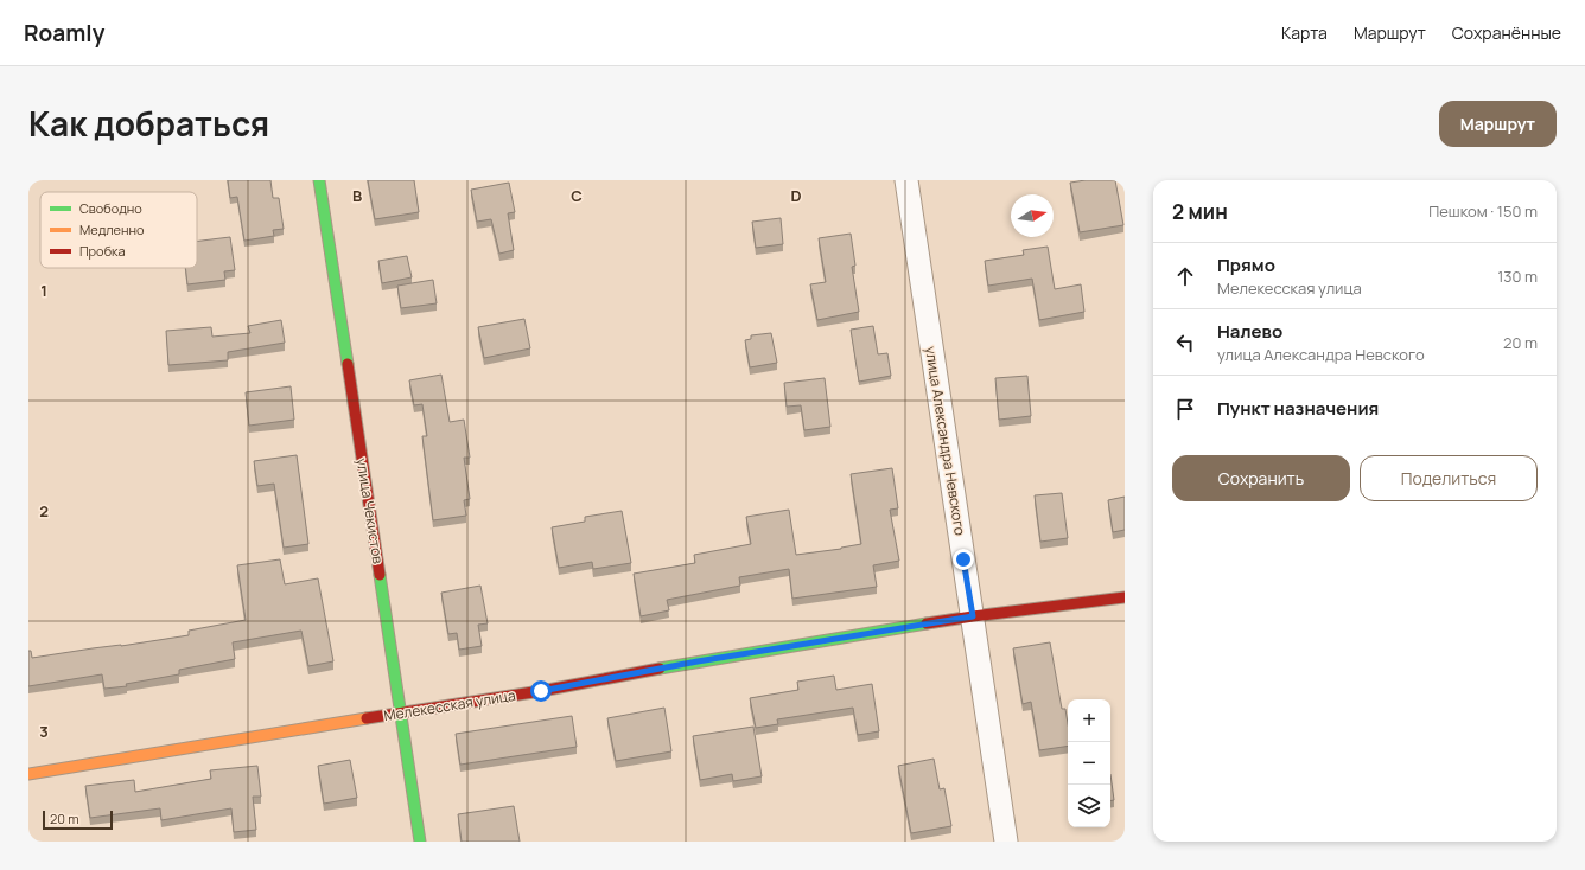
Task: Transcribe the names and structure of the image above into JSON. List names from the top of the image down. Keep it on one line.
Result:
{"streets":{"street":["улица Александра Невского","улица Чекистов","Мелекесская улица"]},"crossings":[["улица Александра Невского","Мелекесская улица"],["улица Чекистов","Мелекесская улица"]],"legend":["Свободно","Медленно","Пробка"],"scale_bar":"20 m","north":"right","page":{"header":"Roamly","nav":["Карта","Маршрут","Сохранённые"],"title":"Как добраться","buttons":["Маршрут",["Сохранить","Поделиться"]],"heading":["2 мин","Пешком · 150 m"],"list":[["Прямо","Мелекесская улица","130 m"],["Налево","улица Александра Невского","20 m"],"Пункт назначения"],"map_buttons":["+","−"],"scale":"20 m"},"grid":{"columns":["B","C","D"],"rows":["1","2","3"]}}
